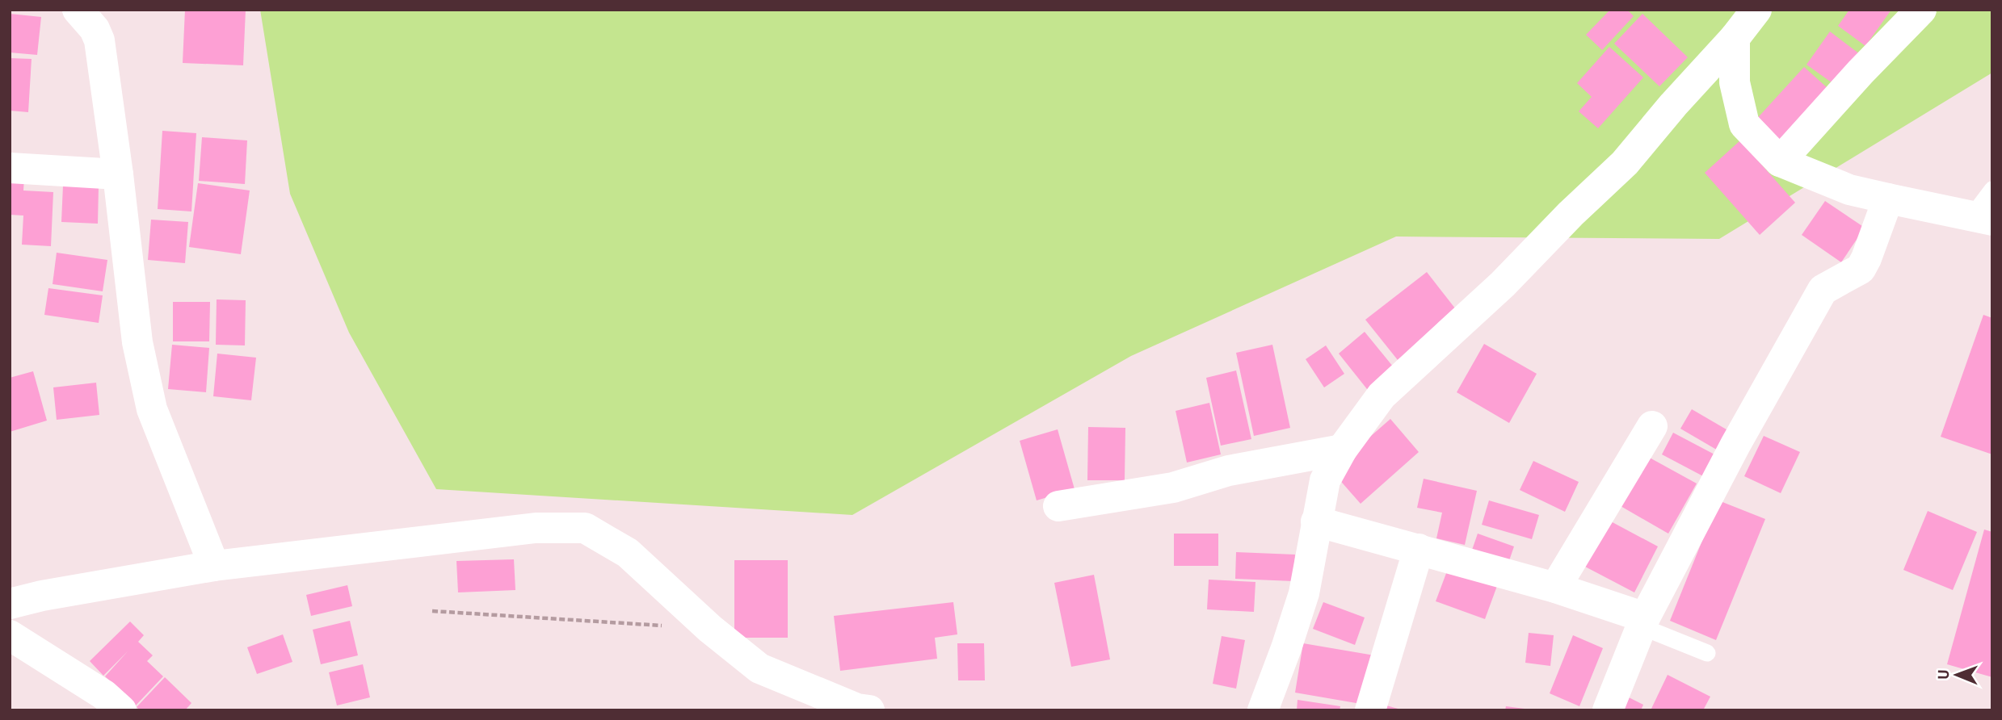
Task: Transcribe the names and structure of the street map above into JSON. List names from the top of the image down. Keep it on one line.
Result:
{"north":"left"}
